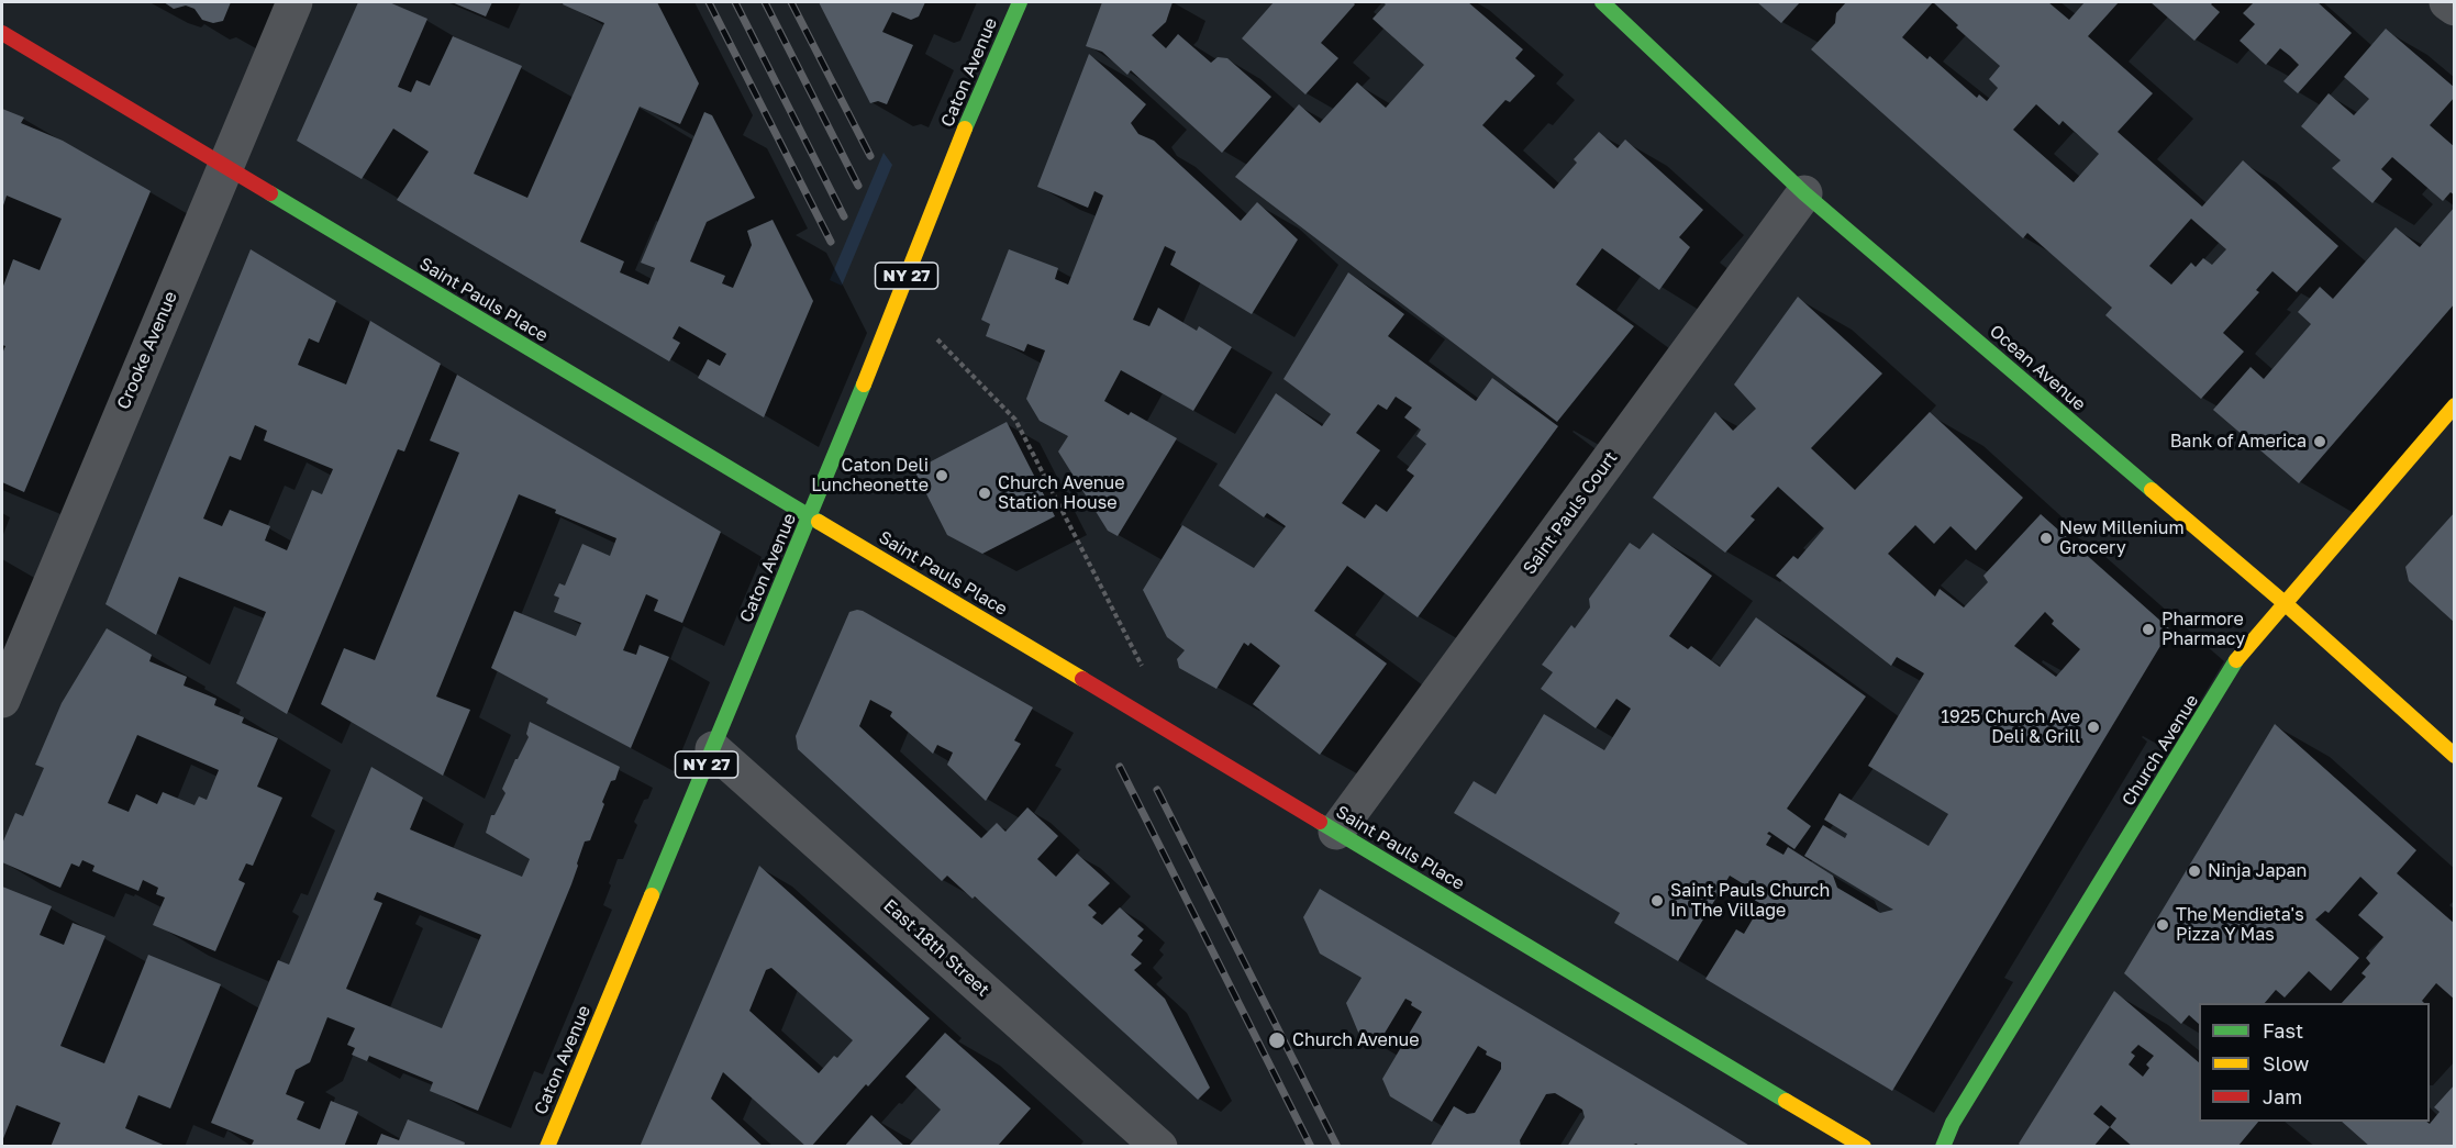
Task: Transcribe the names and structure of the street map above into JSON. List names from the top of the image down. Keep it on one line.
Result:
{"streets":{"main road":["Caton Avenue","NY 27","Saint Pauls Place","Ocean Avenue","Church Avenue"],"street":["Crooke Avenue","Saint Pauls Court","East 18th Street"]},"crossings":[["Caton Avenue","Saint Pauls Place"],["Caton Avenue","East 18th Street"],["Saint Pauls Place","Crooke Avenue"],["Saint Pauls Place","Saint Pauls Court"],["Ocean Avenue","Saint Pauls Court"],["Ocean Avenue","Church Avenue"]],"places":["Bank of America","Caton Deli Luncheonette","Church Avenue Station House","New Millenium Grocery","Pharmore Pharmacy","1925 Church Ave Deli & Grill","Ninja Japan","Saint Pauls Church In The Village","The Mendieta's Pizza Y Mas","Church Avenue"],"legend":["Fast","Slow","Jam"]}
